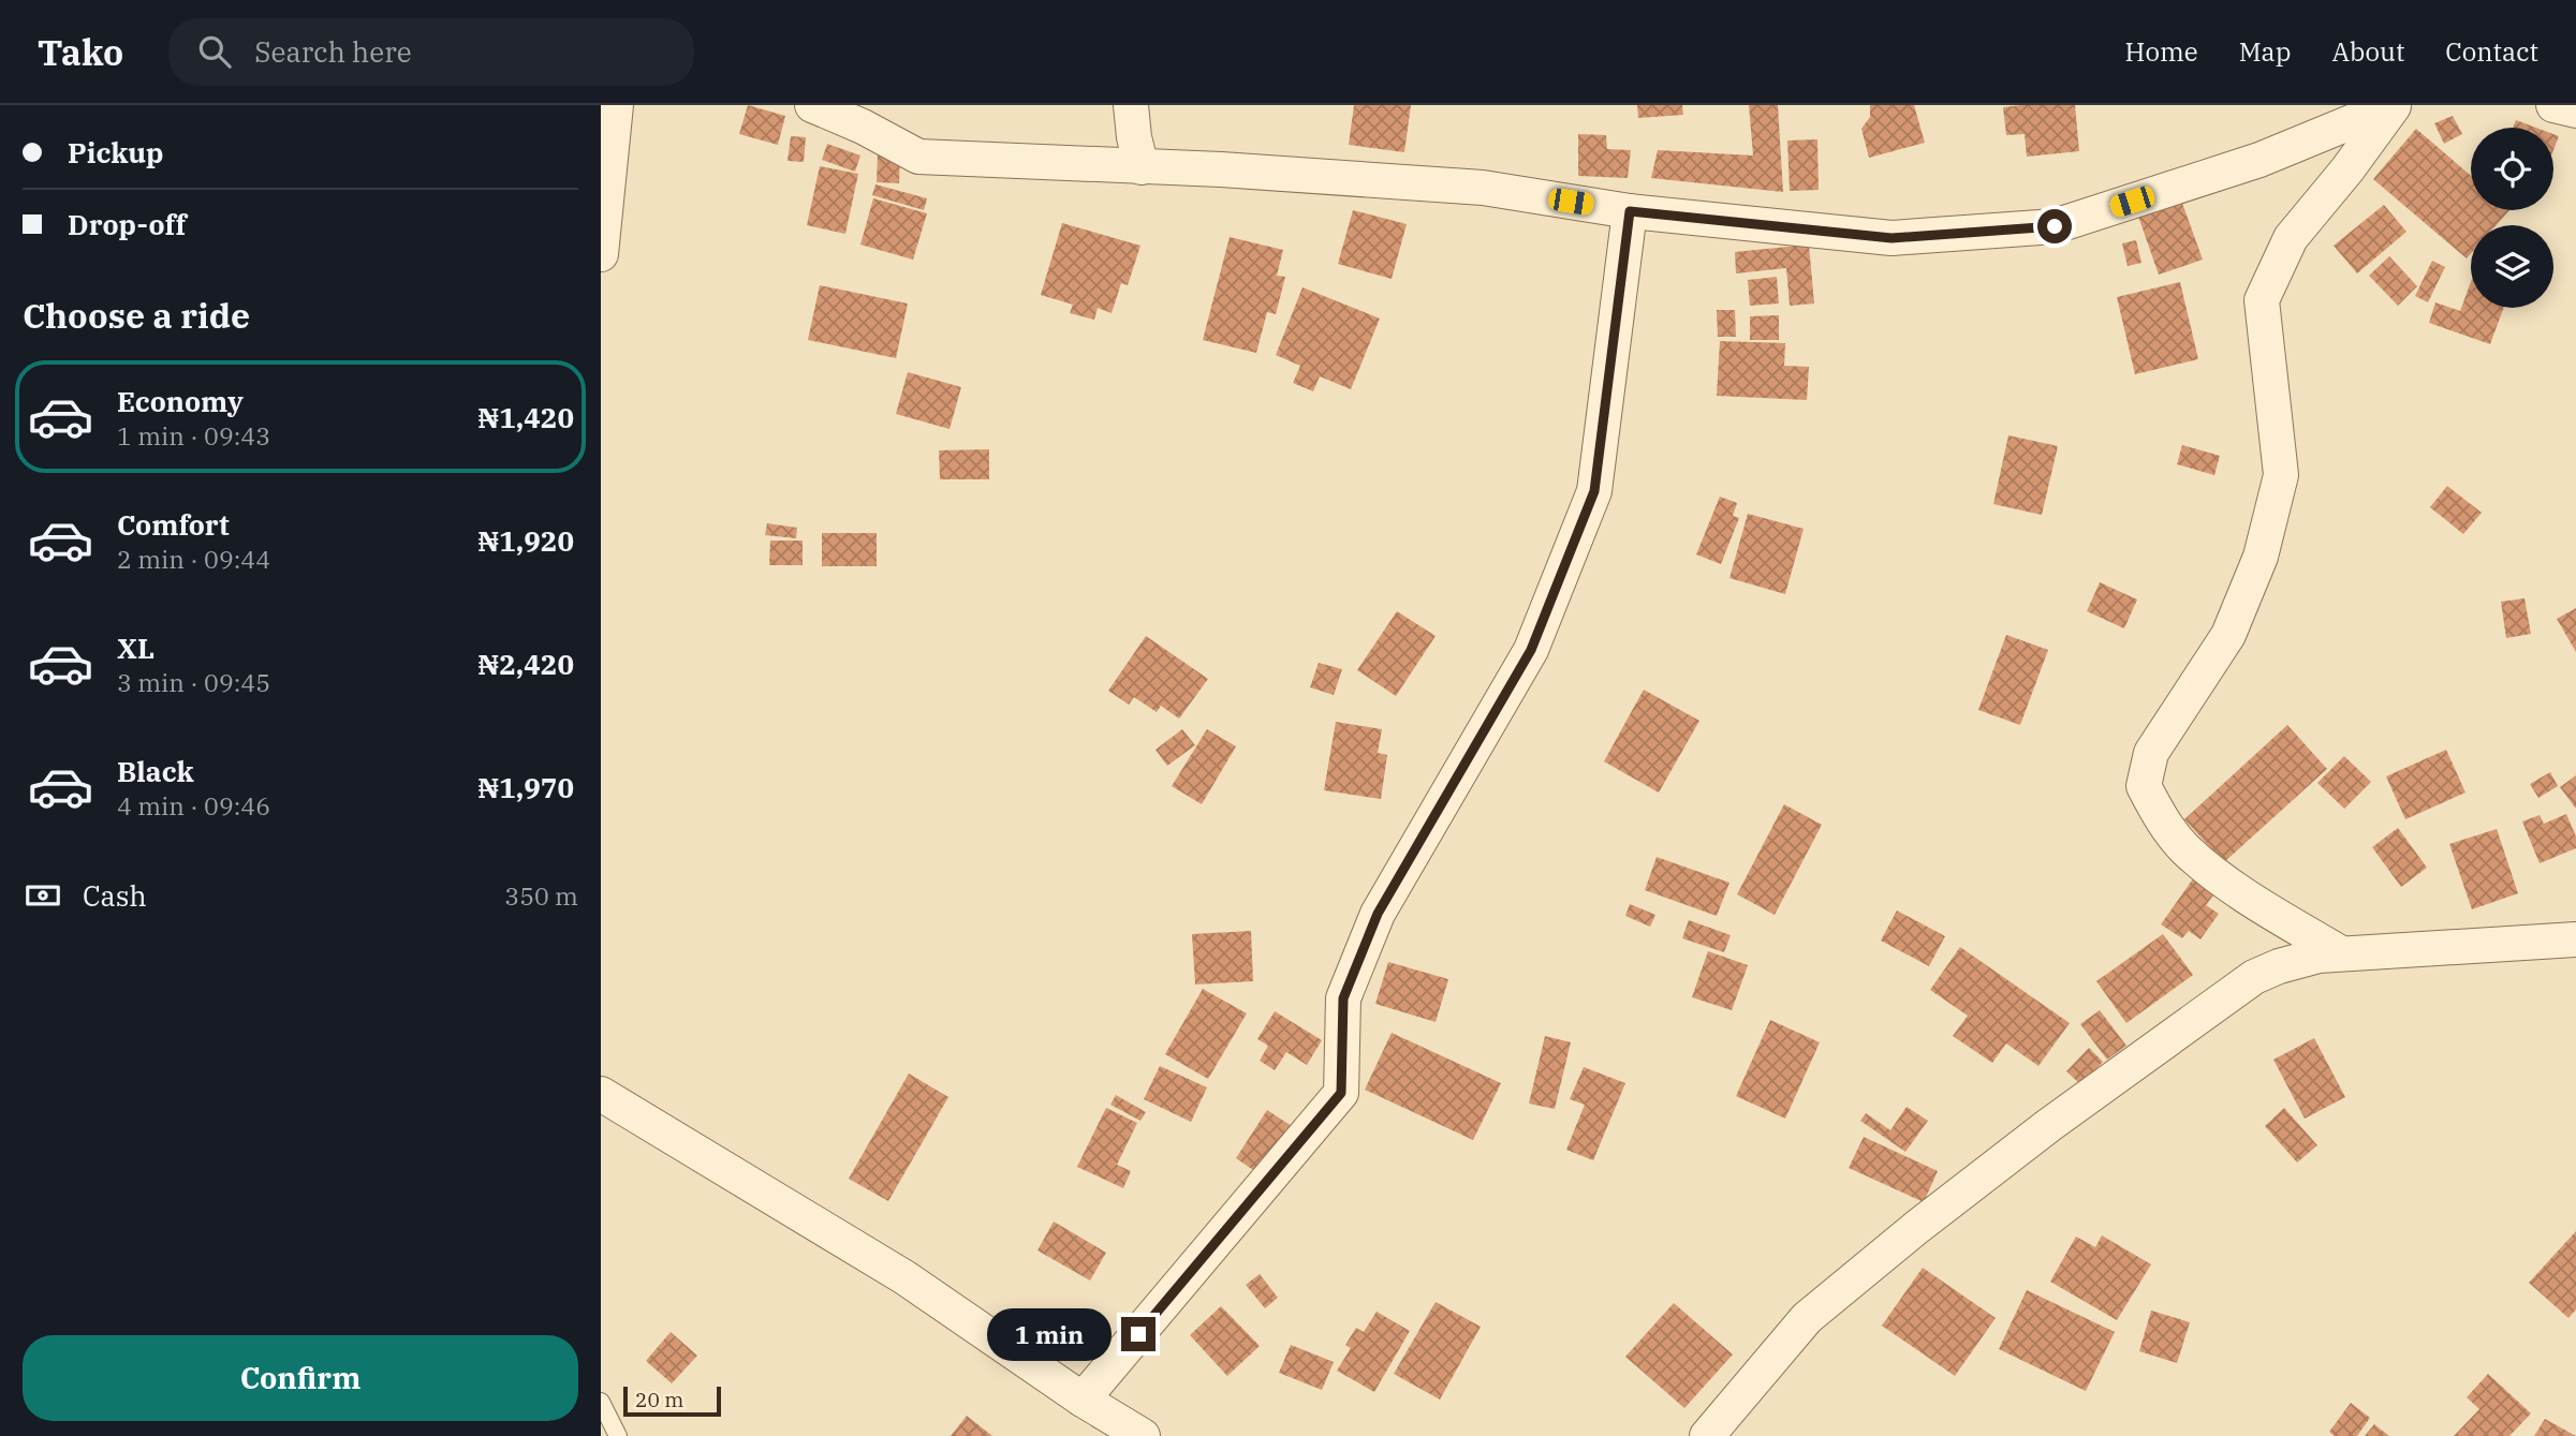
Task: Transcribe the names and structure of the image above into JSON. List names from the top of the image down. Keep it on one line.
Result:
{"scale_bar":"20 m","page":{"header":"Tako","search":"Search here","nav":["Home","Map","About","Contact"],"banner":["Pickup","Drop-off"],"heading":"Choose a ride","list":[{"name":"Economy","note":"1 min · 09:43","value":"₦1,420"},{"name":"Comfort","note":"2 min · 09:44","value":"₦1,920"},{"name":"XL","note":"3 min · 09:45","value":"₦2,420"},{"name":"Black","note":"4 min · 09:46","value":"₦1,970"}],"pay":["Cash","350 m"],"bubble":"1 min","buttons":"Confirm","scale":"20 m"}}
